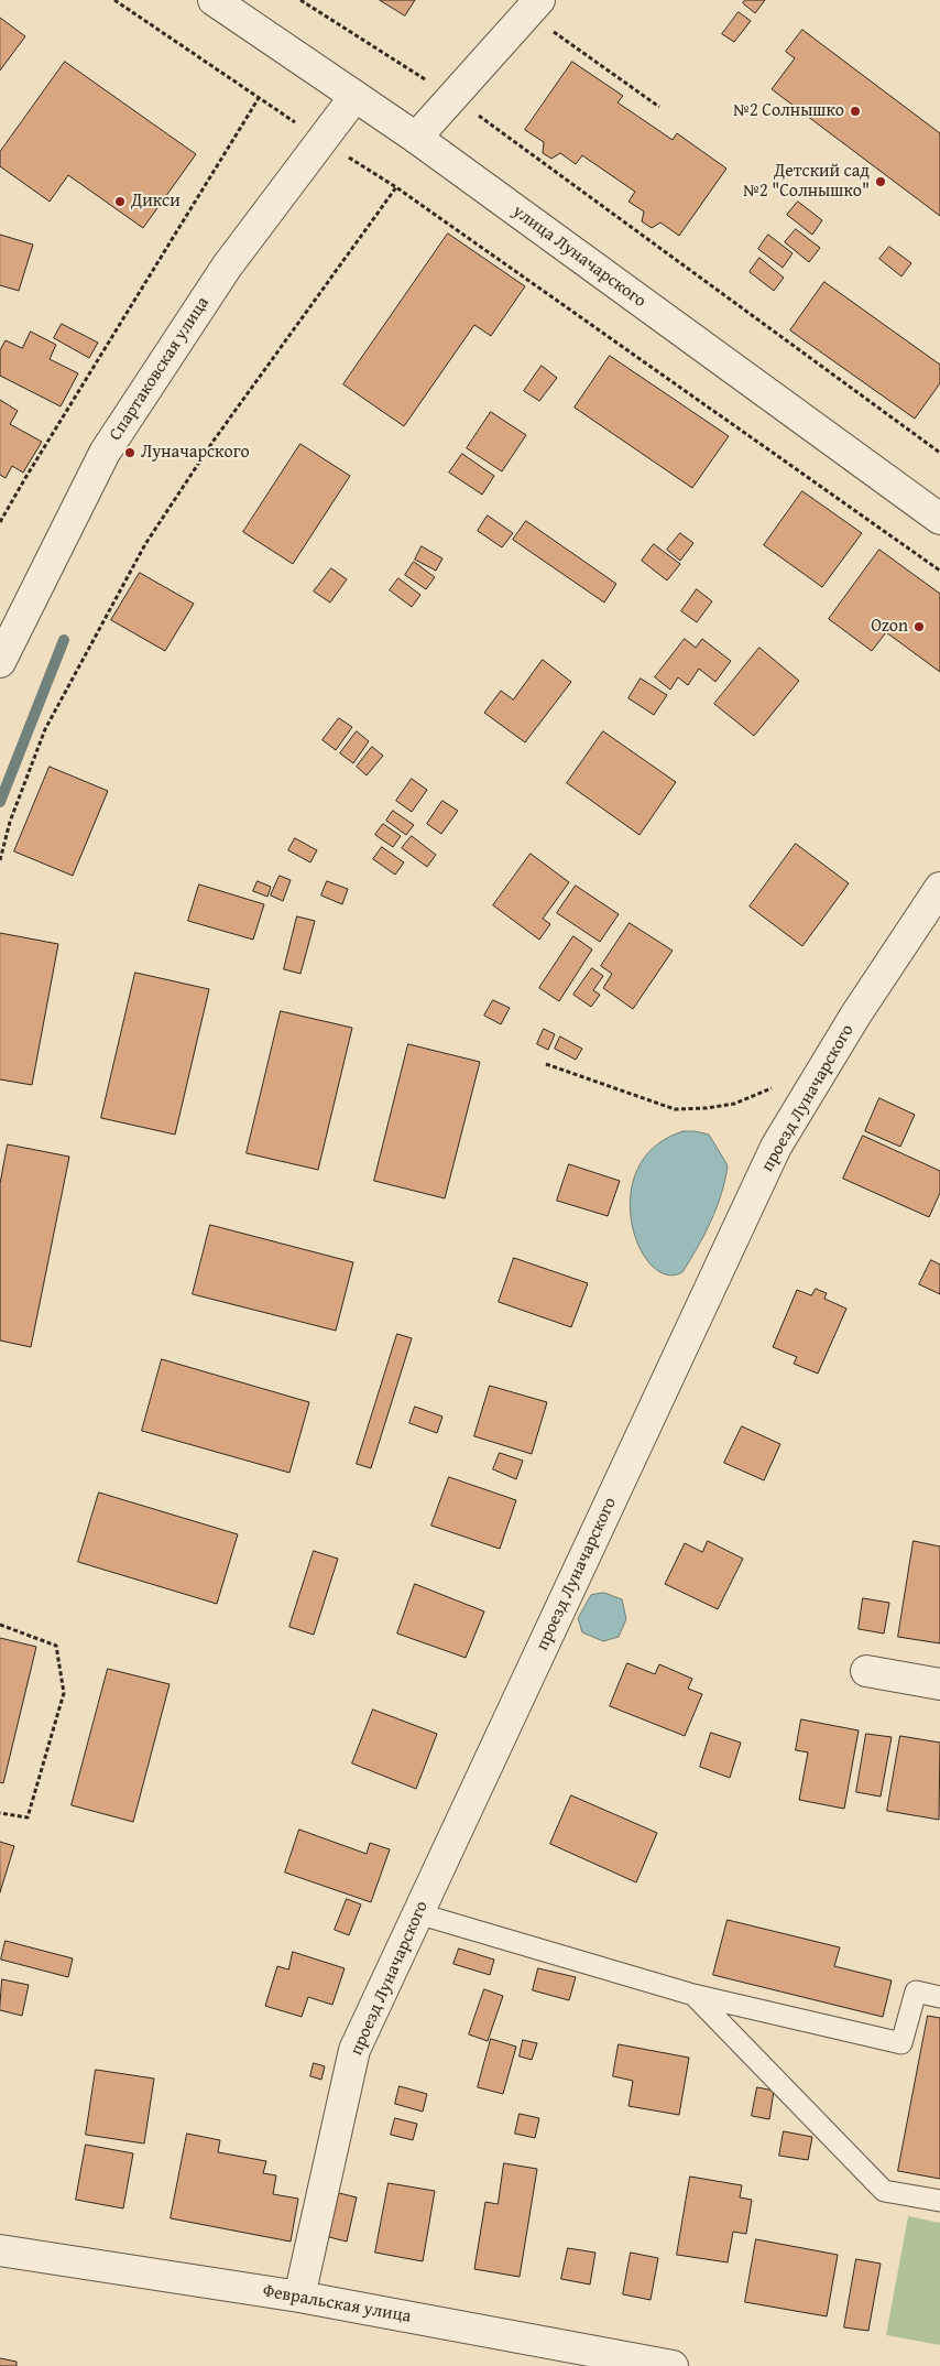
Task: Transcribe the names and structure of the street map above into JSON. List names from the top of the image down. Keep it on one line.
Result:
{"streets":{"street":["улица Луначарского","Спартаковская улица","проезд Луначарского","Февральская улица"]},"crossings":[["улица Луначарского","Спартаковская улица"],["проезд Луначарского","Февральская улица"]],"places":["№2 Солнышко","Детский сад №2 \"Солнышко\"","Дикси","Луначарского","Ozon"]}
